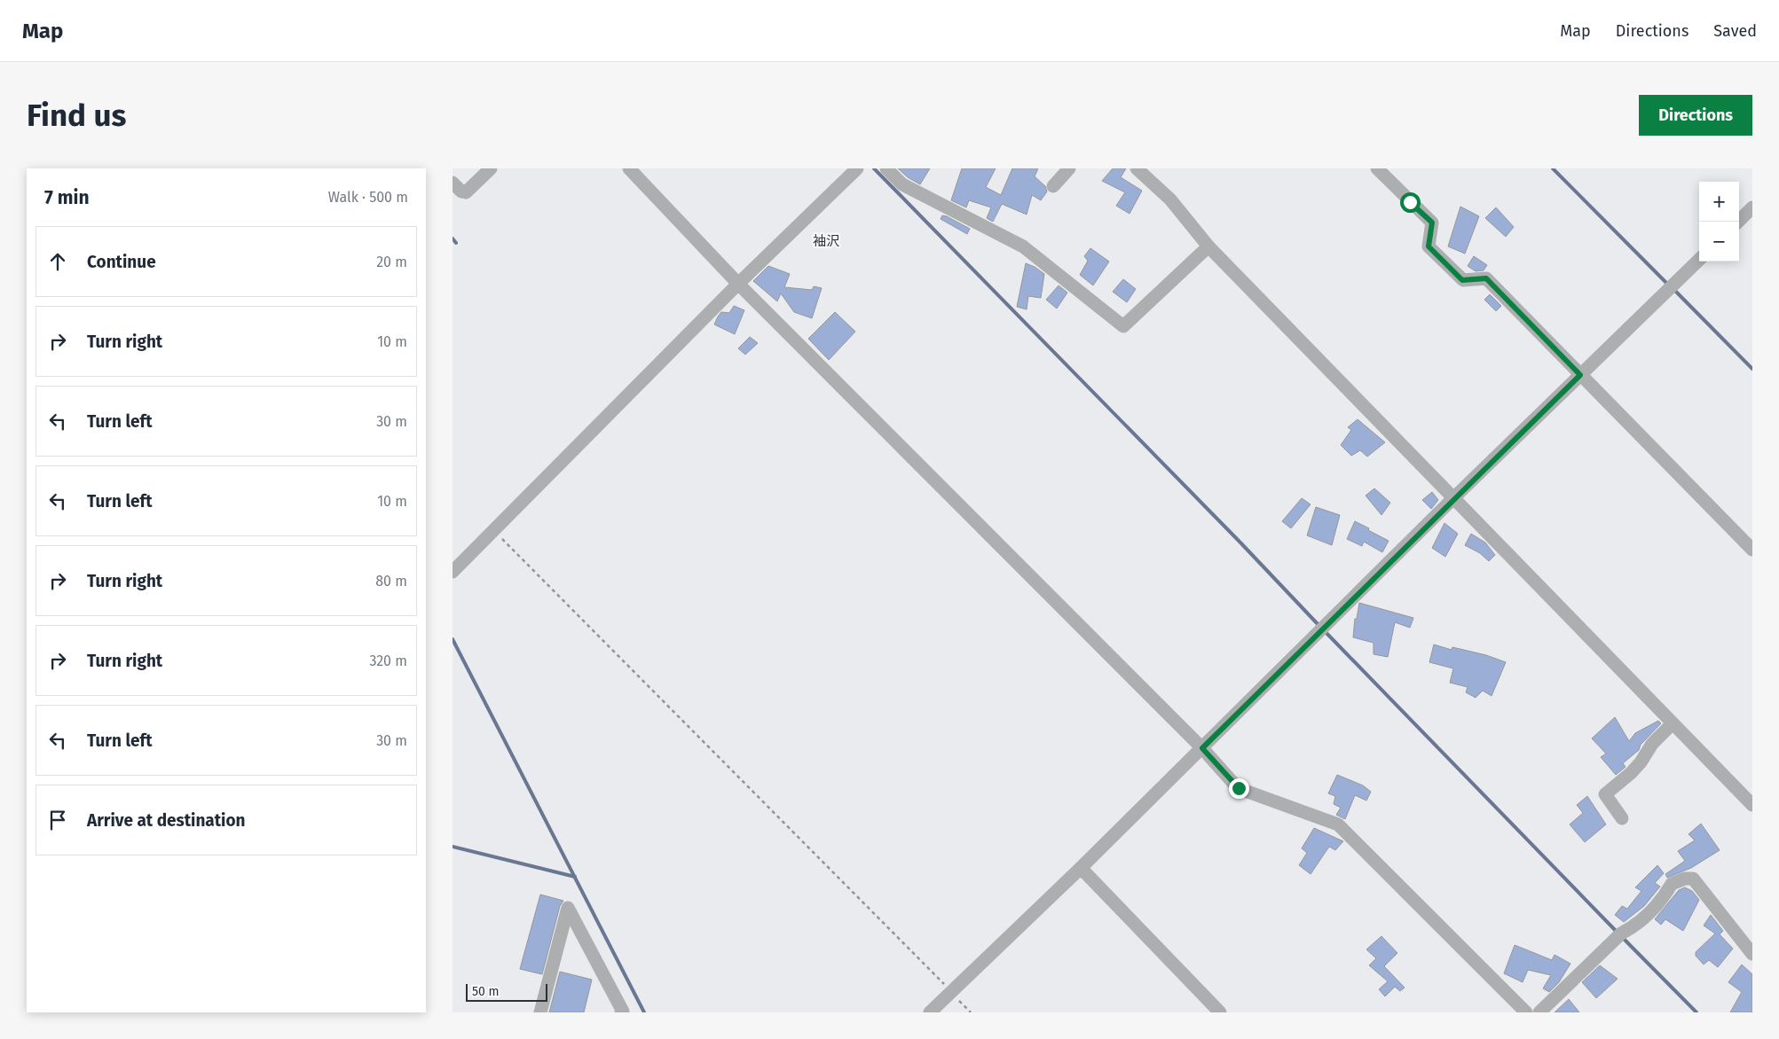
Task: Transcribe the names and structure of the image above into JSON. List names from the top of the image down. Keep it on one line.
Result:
{"districts":["袖沢"],"scale_bar":"50 m","page":{"header":"Map","nav":["Map","Directions","Saved"],"buttons":"Directions","title":"Find us","heading":["7 min","Walk · 500 m"],"map_buttons":["+","−"],"list":[["Continue","20 m"],["Turn right","10 m"],["Turn left","30 m"],["Turn left","10 m"],["Turn right","80 m"],["Turn right","320 m"],["Turn left","30 m"],"Arrive at destination"],"scale":"50 m"}}
